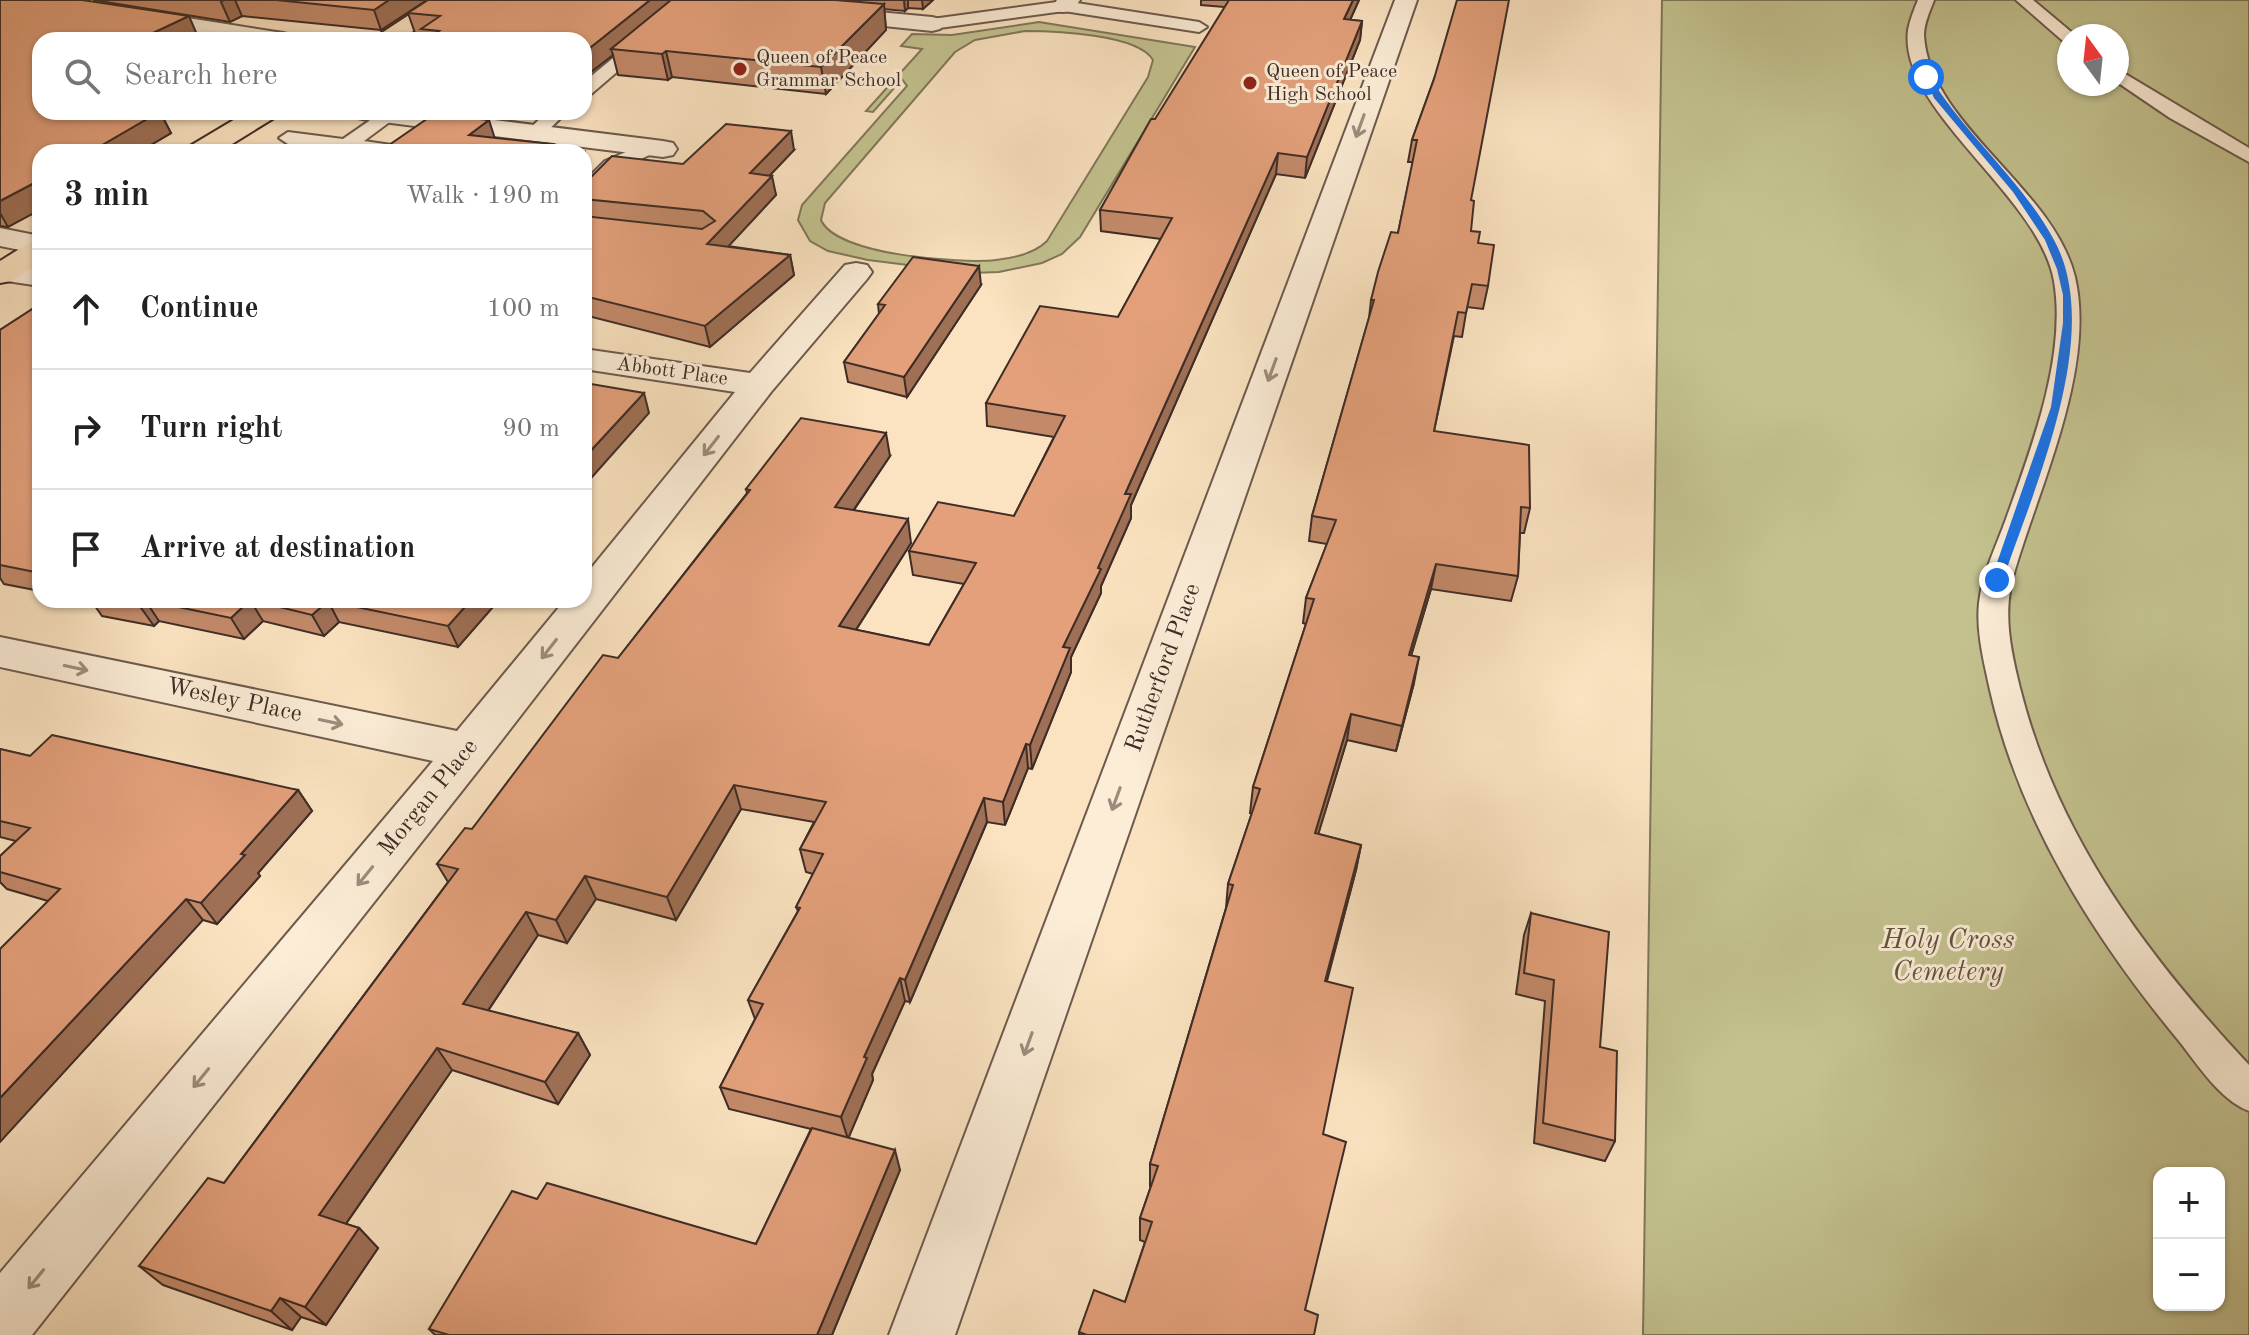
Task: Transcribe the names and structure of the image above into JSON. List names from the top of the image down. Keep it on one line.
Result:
{"streets":{"street":["Abbott Place","Rutherford Place","Wesley Place","Morgan Place"]},"crossings":[["Abbott Place","Morgan Place"],["Wesley Place","Morgan Place"]],"one_way":["Rutherford Place","Wesley Place","Morgan Place"],"parks":["Holy Cross Cemetery"],"places":["Queen of Peace Grammar School","Queen of Peace High School"],"north":"top","page":{"search":"Search here","heading":["3 min","Walk · 190 m"],"list":[["Continue","100 m"],["Turn right","90 m"],"Arrive at destination"],"map_buttons":["+","−"]}}
